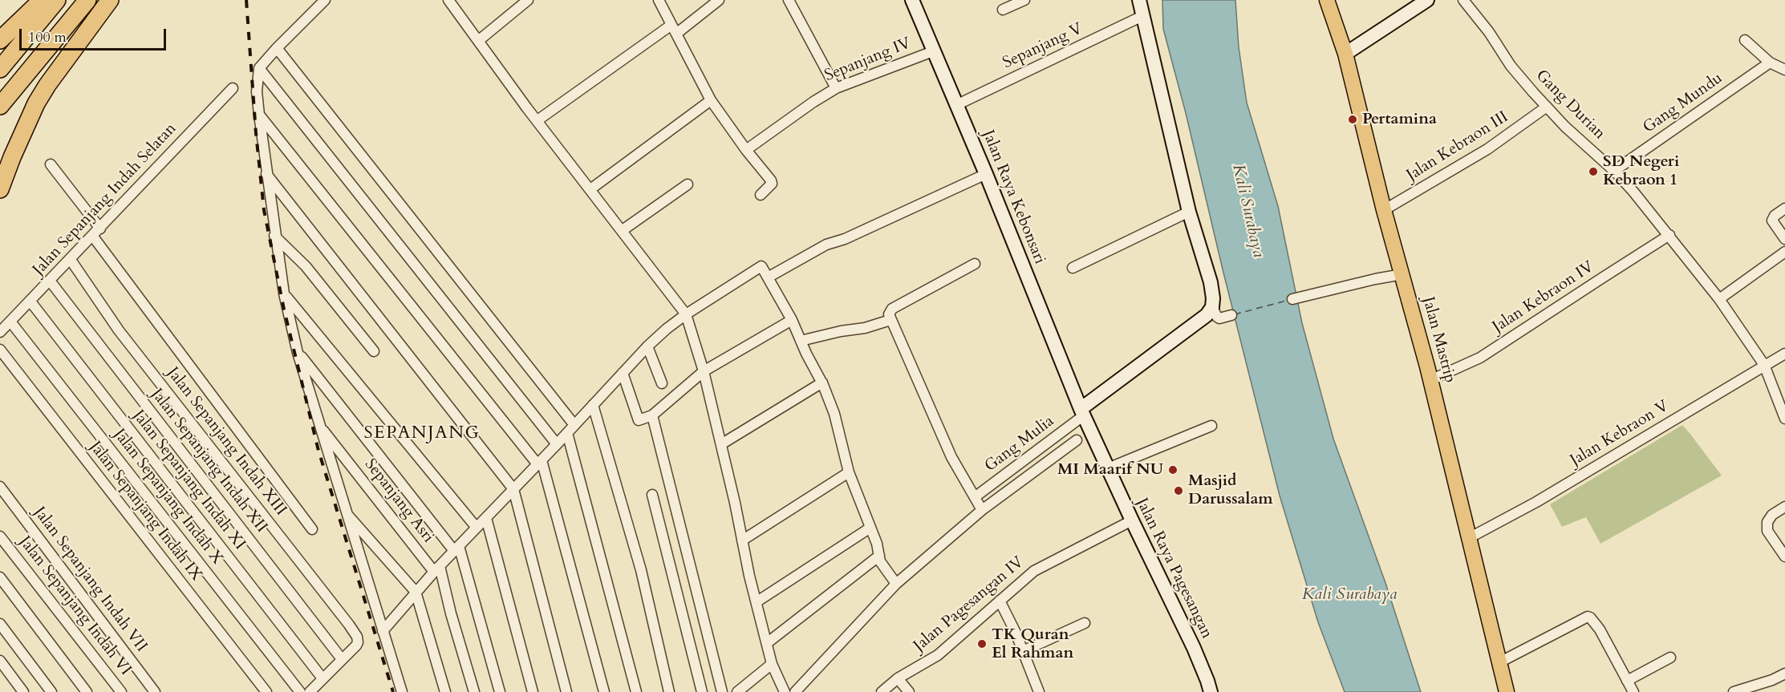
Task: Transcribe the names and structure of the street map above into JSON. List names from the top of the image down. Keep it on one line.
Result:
{"streets":{"main road":["Jalan Raya Kebonsari","Jalan Mastrip","Jalan Raya Pagesangan"],"street":["Sepanjang V","Sepanjang IV","Gang Mundu","Gang Durian","Jalan Kebraon III","Jalan Sepanjang Indah Selatan","Jalan Kebraon IV","Jalan Kebraon V","Jalan Sepanjang Indah XIII","Gang Mulia","Jalan Sepanjang Indah XII","Jalan Sepanjang Indah XI","Jalan Sepanjang Indah X","Sepanjang Asri","Jalan Sepanjang Indah IX","Jalan Sepanjang Indah VII","Jalan Pagesangan IV","Jalan Sepanjang Indah VI"]},"crossings":[["Sepanjang V","Jalan Raya Kebonsari"],["Sepanjang IV","Jalan Raya Kebonsari"],["Gang Mundu","Gang Durian"],["Gang Durian","Jalan Kebraon III"],["Gang Durian","Jalan Kebraon IV"],["Gang Durian","Jalan Kebraon V"],["Jalan Kebraon III","Jalan Mastrip"],["Jalan Raya Kebonsari","Gang Mulia"],["Jalan Raya Kebonsari","Jalan Raya Pagesangan"],["Jalan Sepanjang Indah Selatan","Jalan Sepanjang Indah XIII"],["Jalan Sepanjang Indah Selatan","Jalan Sepanjang Indah XII"],["Jalan Sepanjang Indah Selatan","Jalan Sepanjang Indah XI"],["Jalan Sepanjang Indah Selatan","Jalan Sepanjang Indah X"],["Jalan Kebraon IV","Jalan Mastrip"],["Jalan Mastrip","Jalan Kebraon V"],["Jalan Sepanjang Indah XIII","Jalan Sepanjang Indah XII"],["Gang Mulia","Jalan Raya Pagesangan"],["Jalan Raya Pagesangan","Jalan Pagesangan IV"]],"districts":["SEPANJANG"],"water":["Kali Surabaya"],"places":["Pertamina","SD Negeri Kebraon 1","MI Maarif NU","Masjid Darussalam","TK Quran El Rahman"],"scale_bar":"100 m"}
